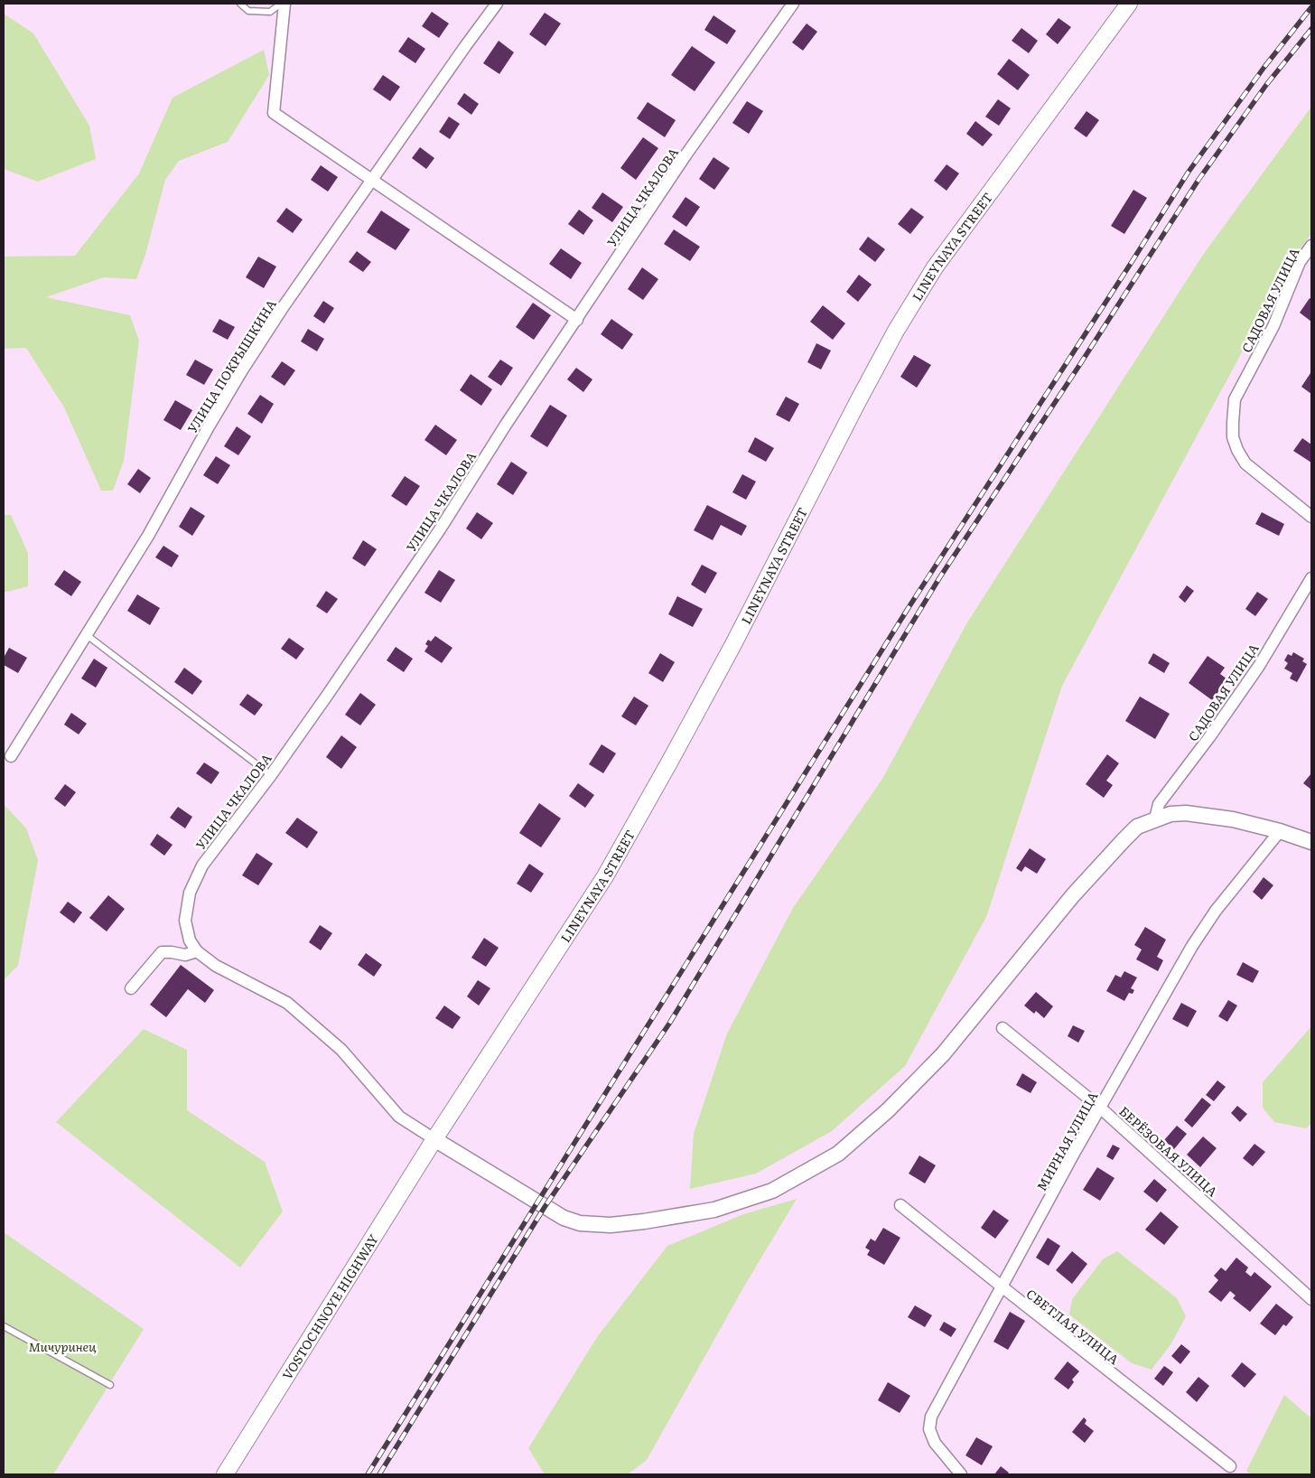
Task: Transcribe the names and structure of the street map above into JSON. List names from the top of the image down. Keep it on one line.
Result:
{"streets":{"main road":["LINEYNAYA STREET","VOSTOCHNOYE HIGHWAY"],"street":["УЛИЦА ЧКАЛОВА","САДОВАЯ УЛИЦА","УЛИЦА ПОКРЫШКИНА","МИРНАЯ УЛИЦА","БЕРЁЗОВАЯ УЛИЦА","СВЕТЛАЯ УЛИЦА"]},"crossings":[["LINEYNAYA STREET","VOSTOCHNOYE HIGHWAY"],["МИРНАЯ УЛИЦА","БЕРЁЗОВАЯ УЛИЦА"],["МИРНАЯ УЛИЦА","СВЕТЛАЯ УЛИЦА"]],"parks":["Мичуринец"]}
